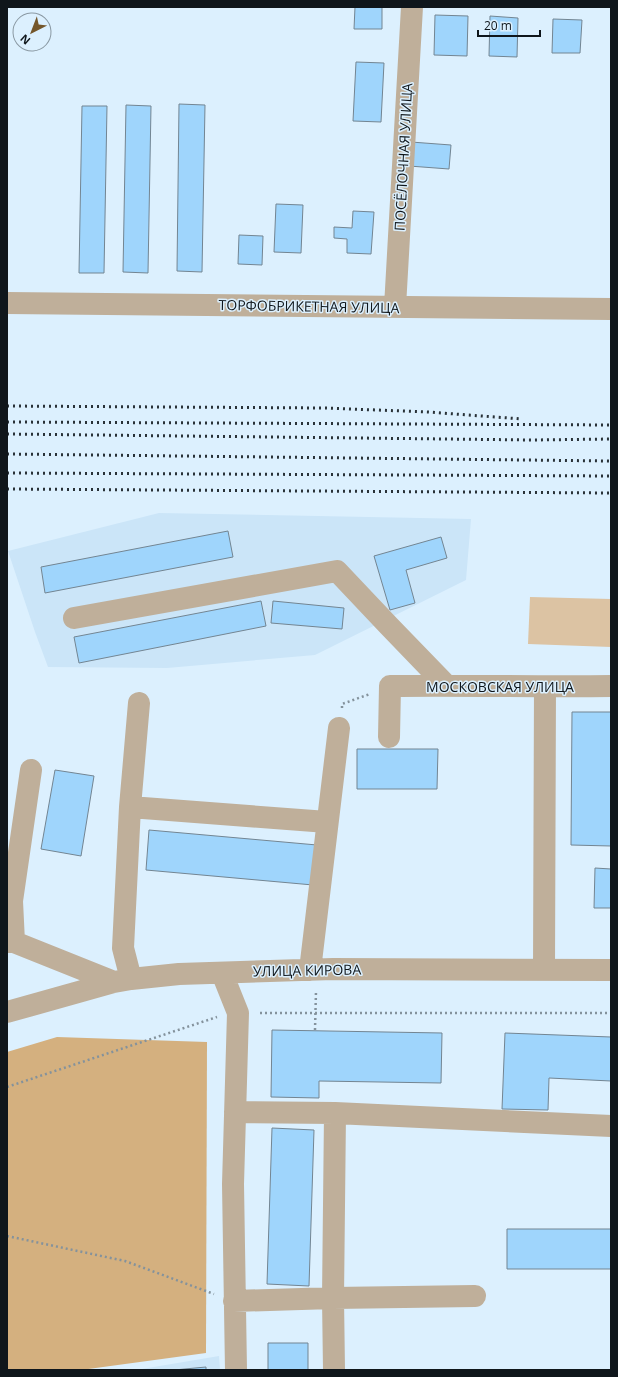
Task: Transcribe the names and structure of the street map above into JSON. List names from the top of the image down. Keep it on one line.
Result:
{"streets":{"street":["ПОСЁЛОЧНАЯ УЛИЦА","ТОРФОБРИКЕТНАЯ УЛИЦА","МОСКОВСКАЯ УЛИЦА","УЛИЦА КИРОВА"]},"crossings":[["ПОСЁЛОЧНАЯ УЛИЦА","ТОРФОБРИКЕТНАЯ УЛИЦА"]],"scale_bar":"20 m","north":"bottom left"}
